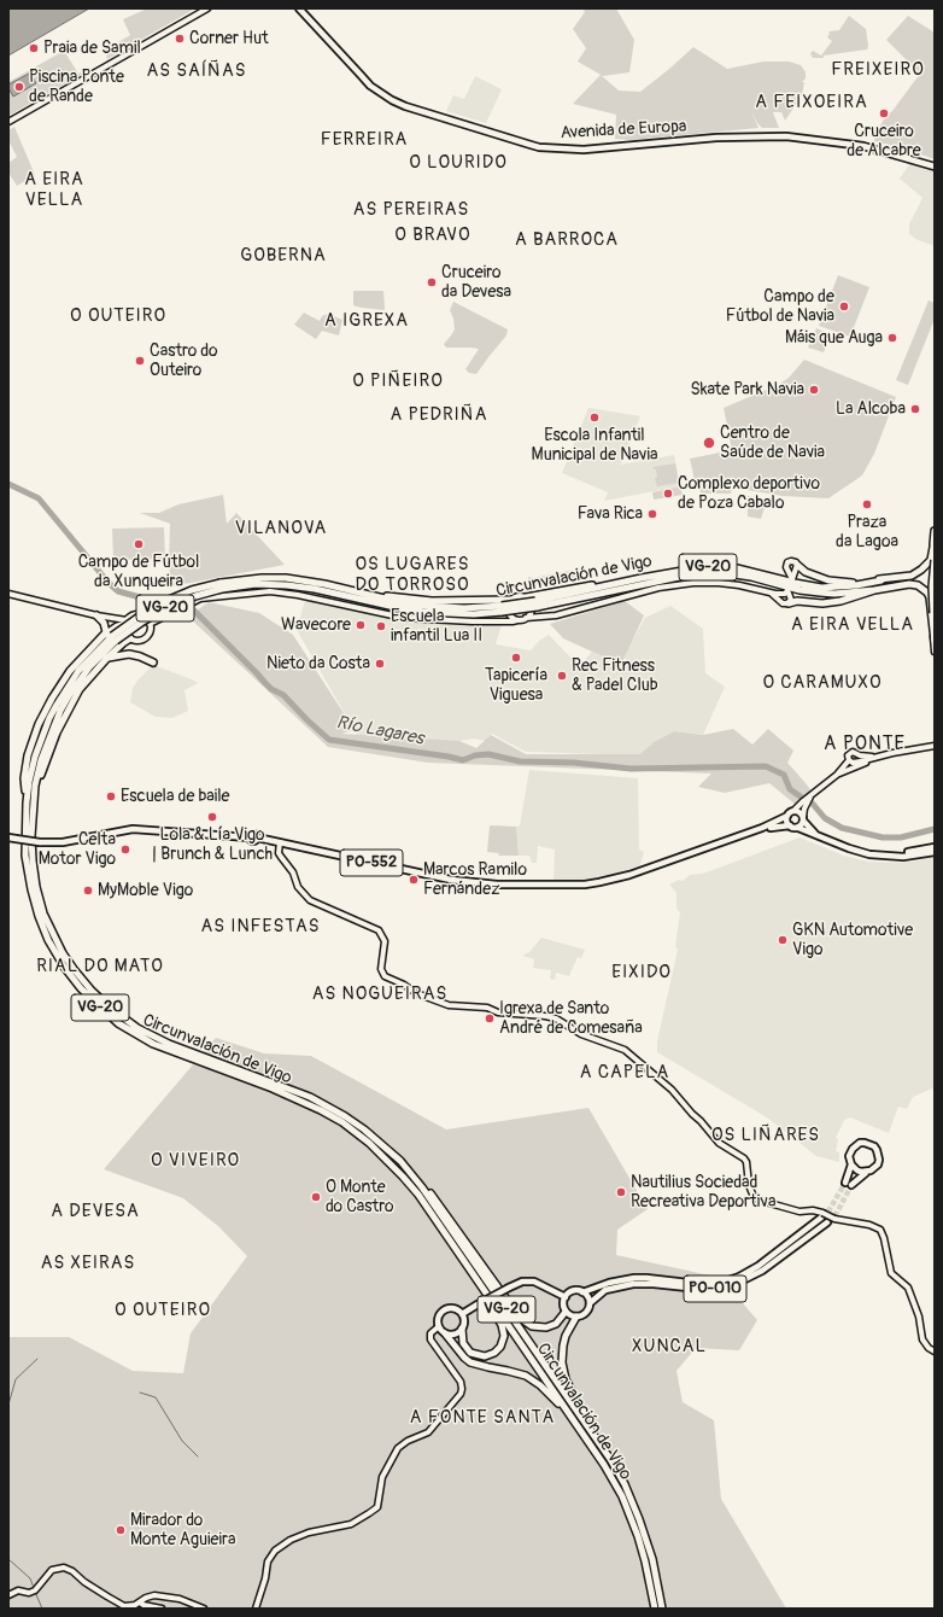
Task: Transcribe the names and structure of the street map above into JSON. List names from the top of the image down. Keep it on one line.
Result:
{"streets":{"highway":["VG-20","Circunvalación de Vigo"],"main road":["Avenida de Europa","PO-552","PO-010"]},"districts":["FREIXEIRO","AS SAÍÑAS","A FEIXOEIRA","FERREIRA","O LOURIDO","A EIRA VELLA","AS PEREIRAS","O BRAVO","A BARROCA","GOBERNA","O OUTEIRO","A IGREXA","O PIÑEIRO","A PEDRIÑA","VILANOVA","OS LUGARES DO TORROSO","A EIRA VELLA","O CARAMUXO","A PONTE","AS INFESTAS","RIAL DO MATO","EIXIDO","AS NOGUEIRAS","A CAPELA","OS LIÑARES","O VIVEIRO","A DEVESA","AS XEIRAS","O OUTEIRO","XUNCAL","A FONTE SANTA"],"water":["Río Lagares"],"places":["Corner Hut","Praia de Samil","Piscina Ponte de Rande","Cruceiro de Alcabre","Cruceiro da Devesa","Campo de Fútbol de Navia","Máis que Auga","Castro do Outeiro","Skate Park Navia","La Alcoba","Escola Infantil Municipal de Navia","Centro de Saúde de Navia","Complexo deportivo de Poza Cabalo","Praza da Lagoa","Fava Rica","Campo de Fútbol da Xunqueira","Wavecore","Escuela infantil Lua II","Tapicería Viguesa","Nieto da Costa","Rec Fitness & Padel Club","Escuela de baile","Lola & Lía Vigo | Brunch & Lunch","Celta Motor Vigo","Marcos Ramilo Fernández","MyMoble Vigo","GKN Automotive Vigo","Igrexa de Santo André de Comesaña","Nautilius Sociedad Recreativa Deportiva","O Monte do Castro","Mirador do Monte Aguieira"]}
